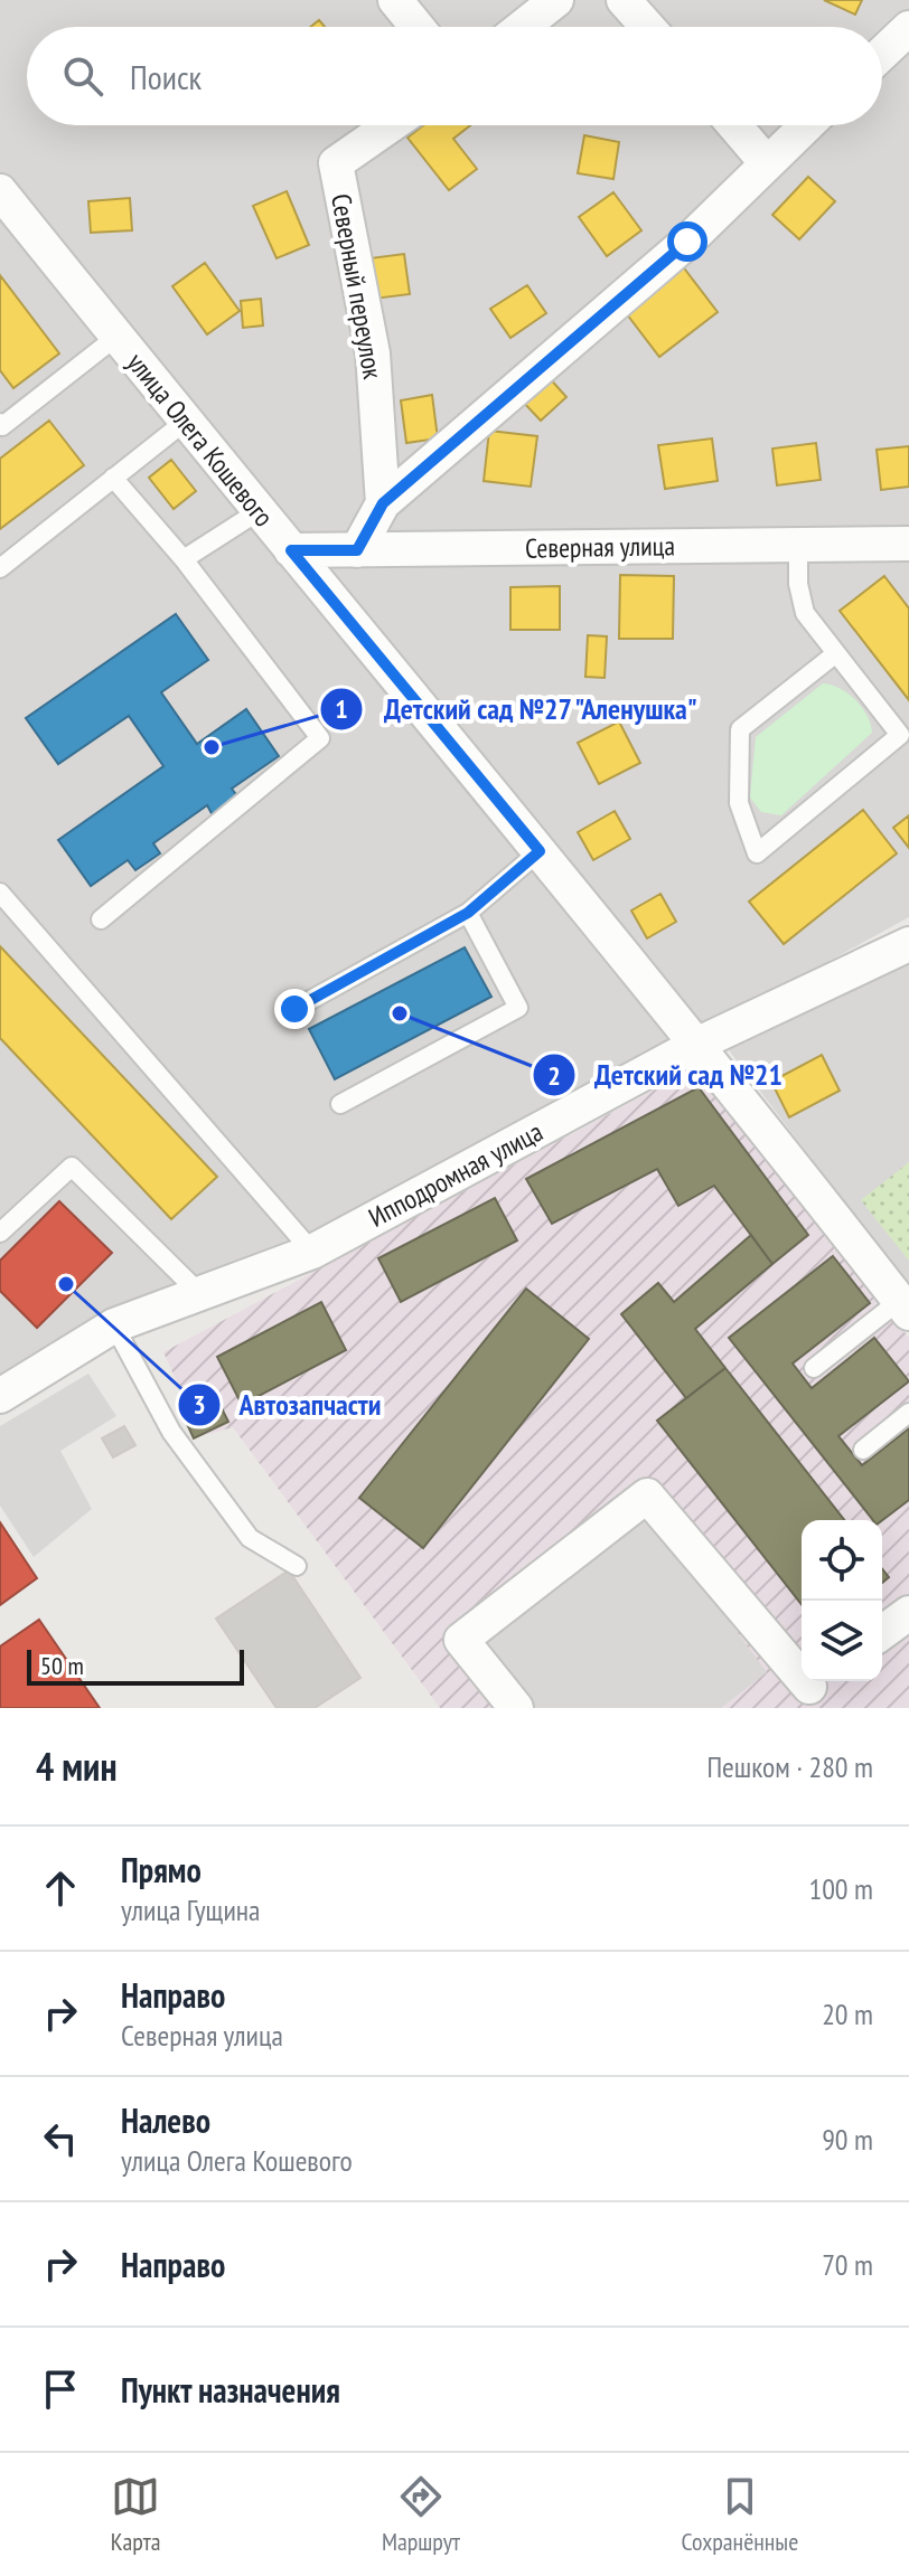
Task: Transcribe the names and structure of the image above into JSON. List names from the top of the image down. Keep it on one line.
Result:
{"streets":{"street":["Северный переулок","улица Олега Кошевого","Северная улица","Ипподромная улица"]},"crossings":[["улица Олега Кошевого","Северная улица"],["улица Олега Кошевого","Ипподромная улица"]],"places":["Детский сад №27 \"Аленушка\"","Детский сад №21","Автозапчасти"],"scale_bar":"50 m","page":{"search":"Поиск","scale":"50 m","heading":["4 мин","Пешком · 280 m"],"list":[["Прямо","улица Гущина","100 m"],["Направо","Северная улица","20 m"],["Налево","улица Олега Кошевого","90 m"],["Направо","70 m"],"Пункт назначения"],"nav":["Карта","Маршрут","Сохранённые"]}}
